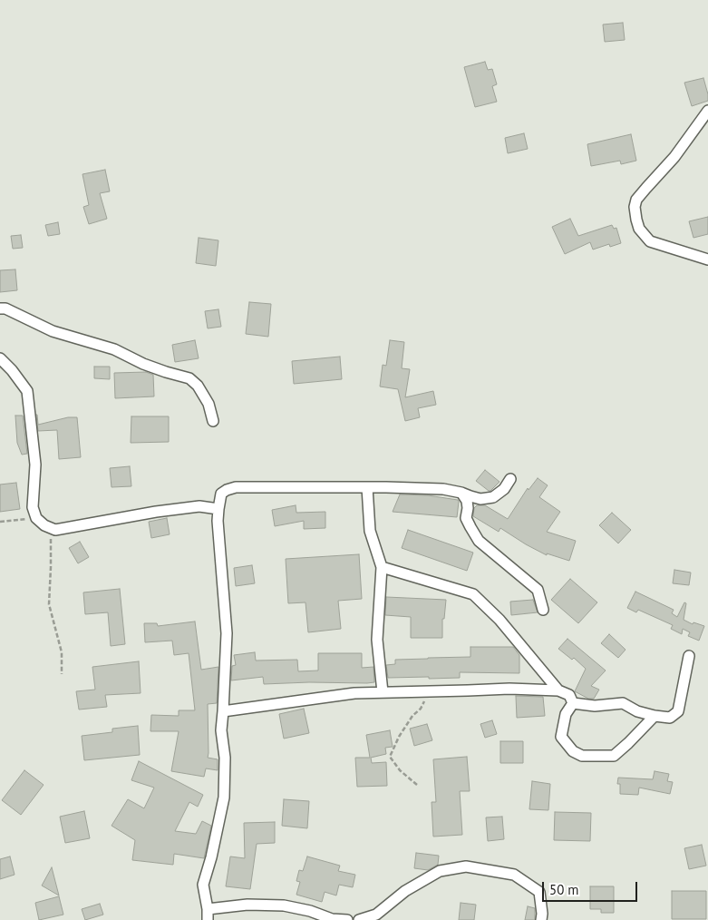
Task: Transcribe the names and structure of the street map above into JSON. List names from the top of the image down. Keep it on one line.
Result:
{"scale_bar":"50 m"}
